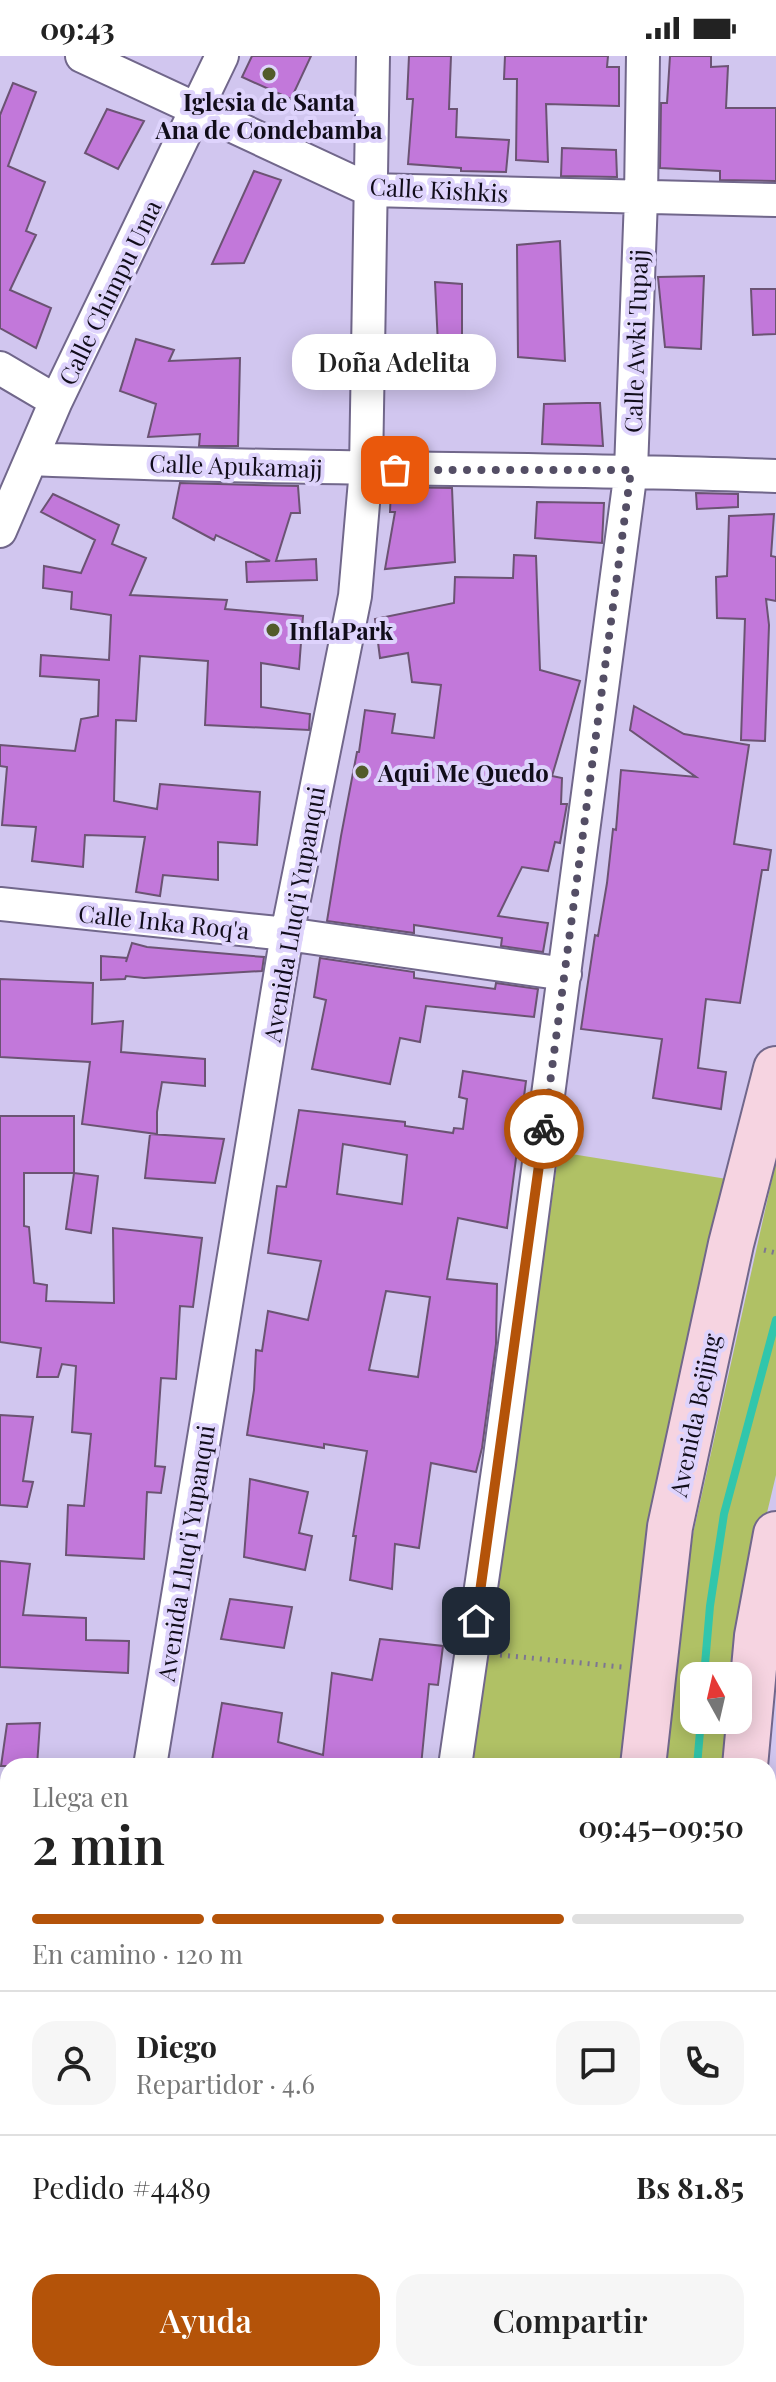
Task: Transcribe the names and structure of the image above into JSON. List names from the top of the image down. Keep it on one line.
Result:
{"streets":{"main road":["Avenida Beijing"],"street":["Calle Kishkis","Calle Chimpu Uma","Calle Awki Tupajj","Calle Apukamajj","Avenida Lluq'i Yupanqui","Calle Inka Roq'a"]},"crossings":[["Calle Kishkis","Calle Chimpu Uma"],["Calle Kishkis","Calle Awki Tupajj"],["Calle Kishkis","Avenida Lluq'i Yupanqui"],["Calle Chimpu Uma","Calle Apukamajj"],["Calle Awki Tupajj","Calle Apukamajj"],["Calle Awki Tupajj","Calle Inka Roq'a"],["Calle Apukamajj","Avenida Lluq'i Yupanqui"],["Avenida Lluq'i Yupanqui","Calle Inka Roq'a"]],"places":["Iglesia de Santa Ana de Condebamba","Doña Adelita","InflaPark","Aqui Me Quedo"],"north":"top","page":{"status":"09:43","bubble":"Doña Adelita","heading":["2 min","Llega en","09:45–09:50"],"panel":["Diego","Repartidor · 4.6","Pedido #4489","Bs 81.85"],"bar":"En camino · 120 m","buttons":["Ayuda","Compartir"]}}
